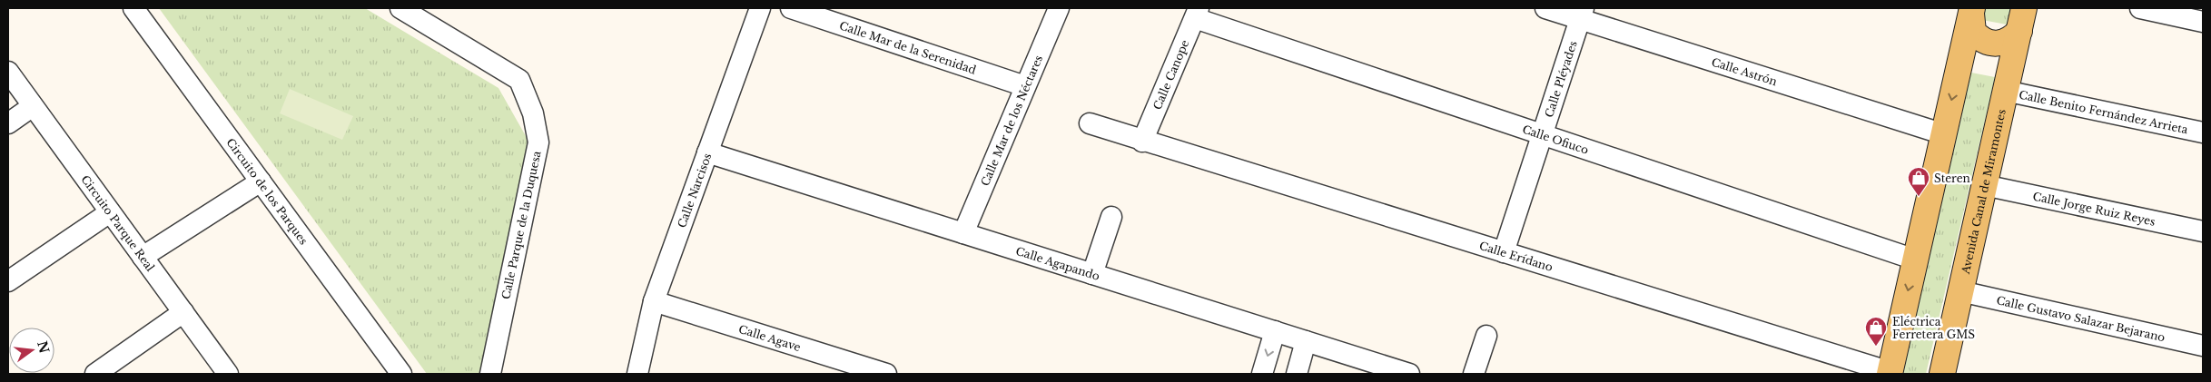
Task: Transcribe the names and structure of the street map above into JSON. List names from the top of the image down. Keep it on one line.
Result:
{"streets":{"main road":["Avenida Canal de Miramontes"],"street":["Calle Mar de la Serenidad","Calle Astrón","Calle Canope","Calle Pléyades","Calle Benito Fernández Arrieta","Calle Mar de los Néctares","Calle Ofiuco","Calle Narcisos","Circuito de los Parques","Calle Jorge Ruiz Reyes","Circuito Parque Real","Calle Parque de la Duquesa","Calle Erídano","Calle Agapando","Calle Gustavo Salazar Bejarano","Calle Agave"]},"crossings":[["Calle Mar de la Serenidad","Calle Mar de los Néctares"],["Calle Astrón","Calle Pléyades"],["Calle Canope","Calle Ofiuco"],["Calle Canope","Calle Erídano"],["Calle Pléyades","Calle Ofiuco"],["Calle Pléyades","Calle Erídano"],["Calle Benito Fernández Arrieta","Avenida Canal de Miramontes"],["Calle Mar de los Néctares","Calle Agapando"],["Calle Narcisos","Calle Agapando"],["Calle Narcisos","Calle Agave"],["Avenida Canal de Miramontes","Calle Jorge Ruiz Reyes"],["Avenida Canal de Miramontes","Calle Gustavo Salazar Bejarano"]],"places":{"shop":["Steren","Eléctrica Ferretera GMS"]},"north":"right"}
